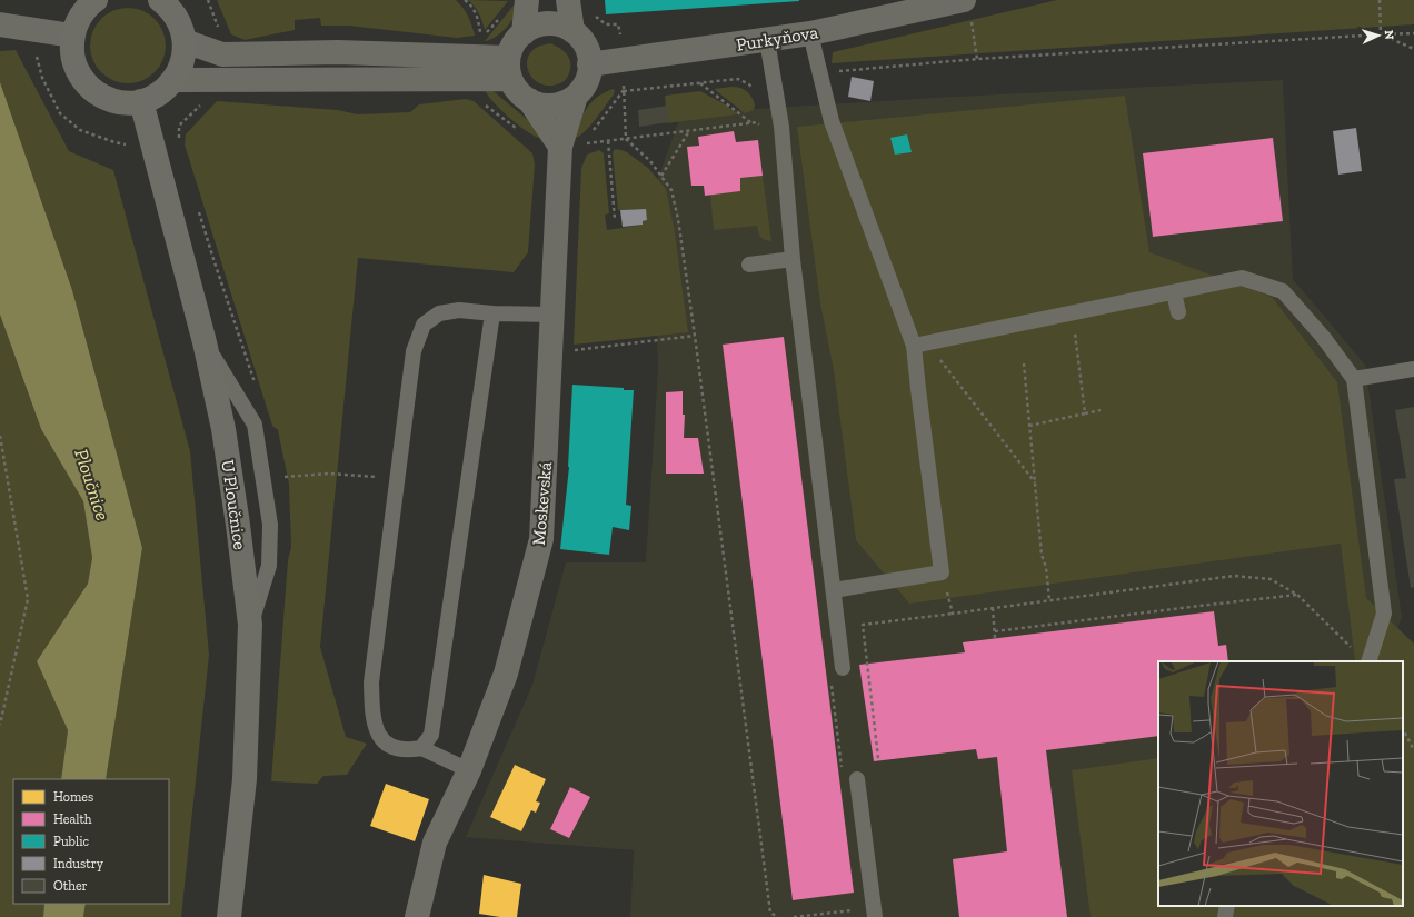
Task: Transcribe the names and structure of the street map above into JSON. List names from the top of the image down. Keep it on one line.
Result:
{"streets":{"main road":["U Ploučnice"],"street":["Purkyňova","Moskevská"]},"crossings":[["Purkyňova","Moskevská"]],"water":["Ploučnice"],"legend":["Homes","Health","Public","Industry","Other"],"north":"right"}
